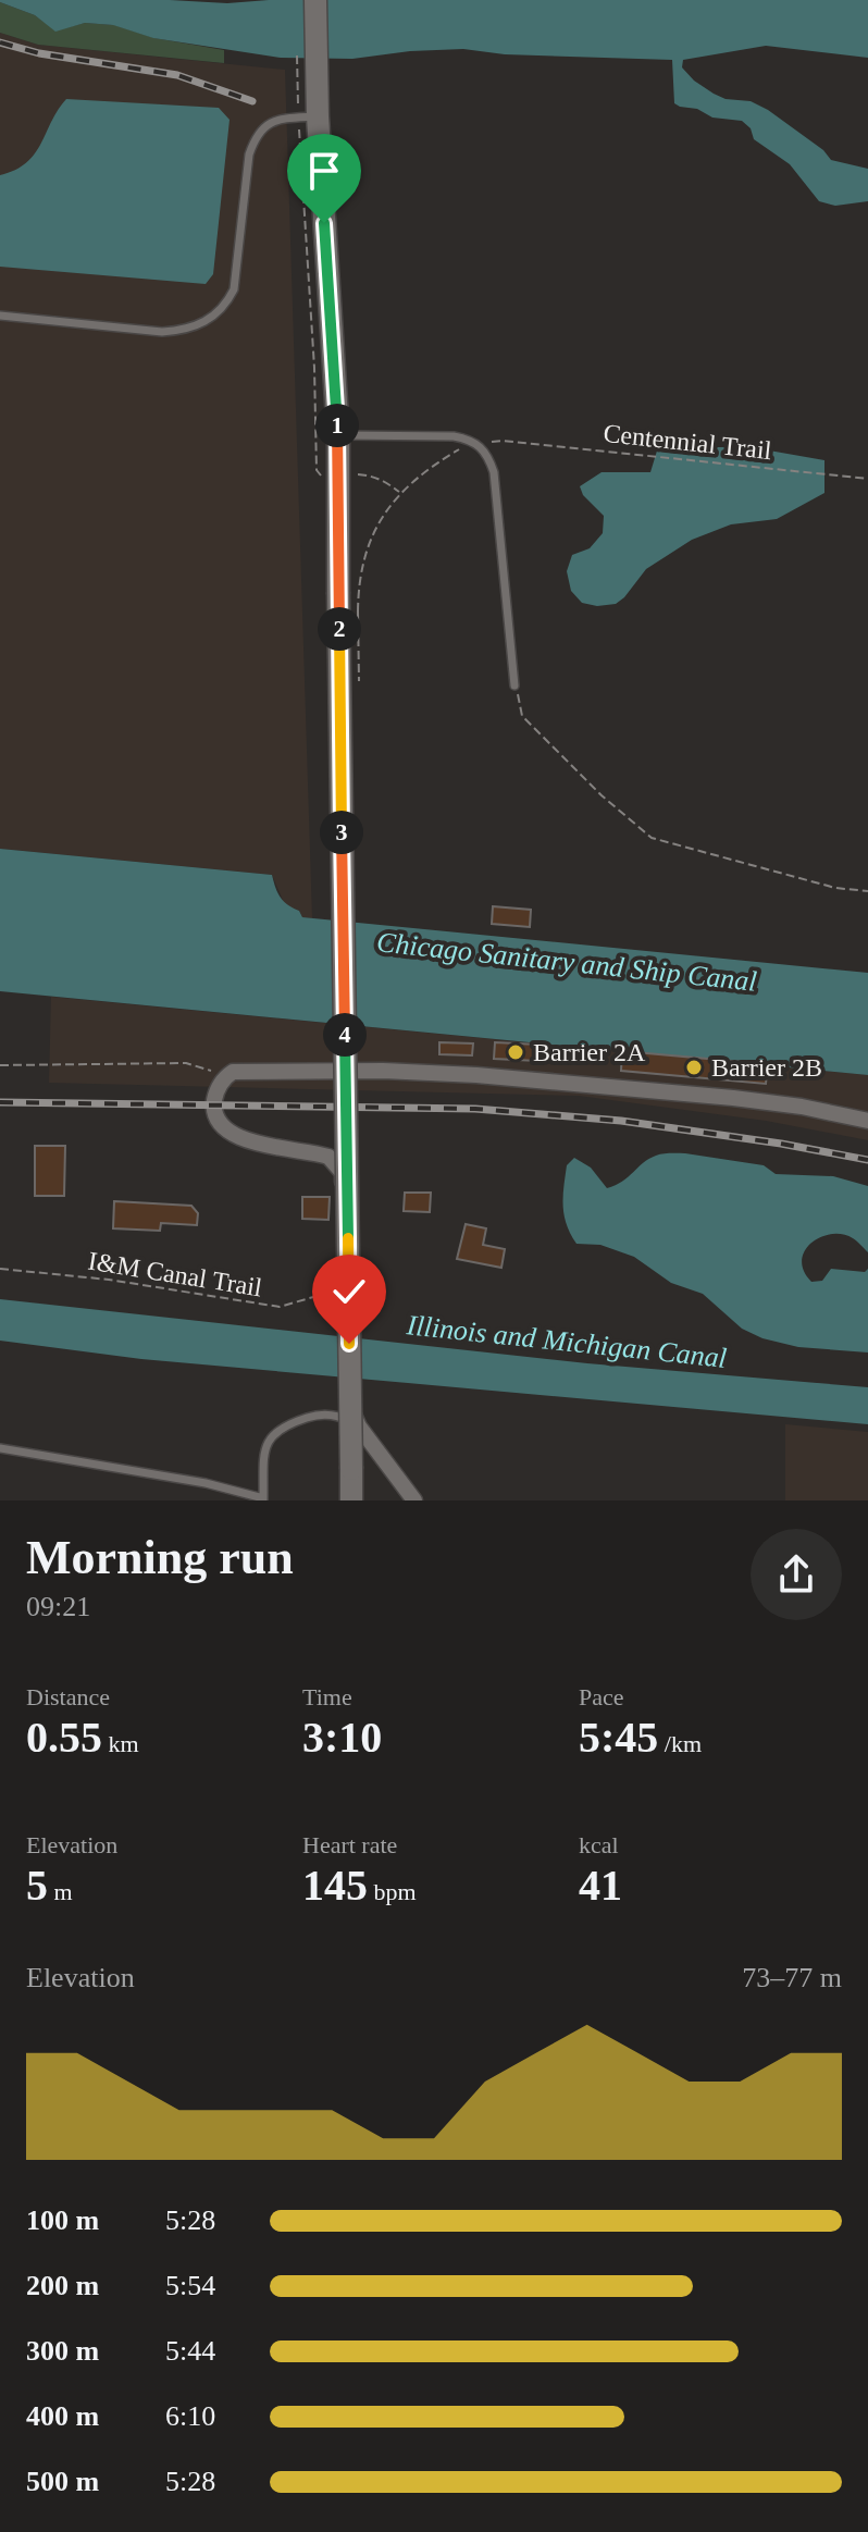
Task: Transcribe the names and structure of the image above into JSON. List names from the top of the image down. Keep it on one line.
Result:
{"streets":{"path":["Centennial Trail","I&M Canal Trail"]},"water":["Chicago Sanitary and Ship Canal","Illinois and Michigan Canal"],"places":["Barrier 2A","Barrier 2B"],"page":{"pins":["1","2","3","4"],"heading":["Morning run","09:21"],"stats":[["Distance","0.55 km"],["Time","3:10"],["Pace","5:45 /km"],["Elevation","5 m"],["Heart rate","145 bpm"],["kcal","41"]],"chart":["Elevation","73–77 m"],"list":[{"name":"100 m","note":"5:28"},{"name":"200 m","note":"5:54"},{"name":"300 m","note":"5:44"},{"name":"400 m","note":"6:10"},{"name":"500 m","note":"5:28"}]}}
